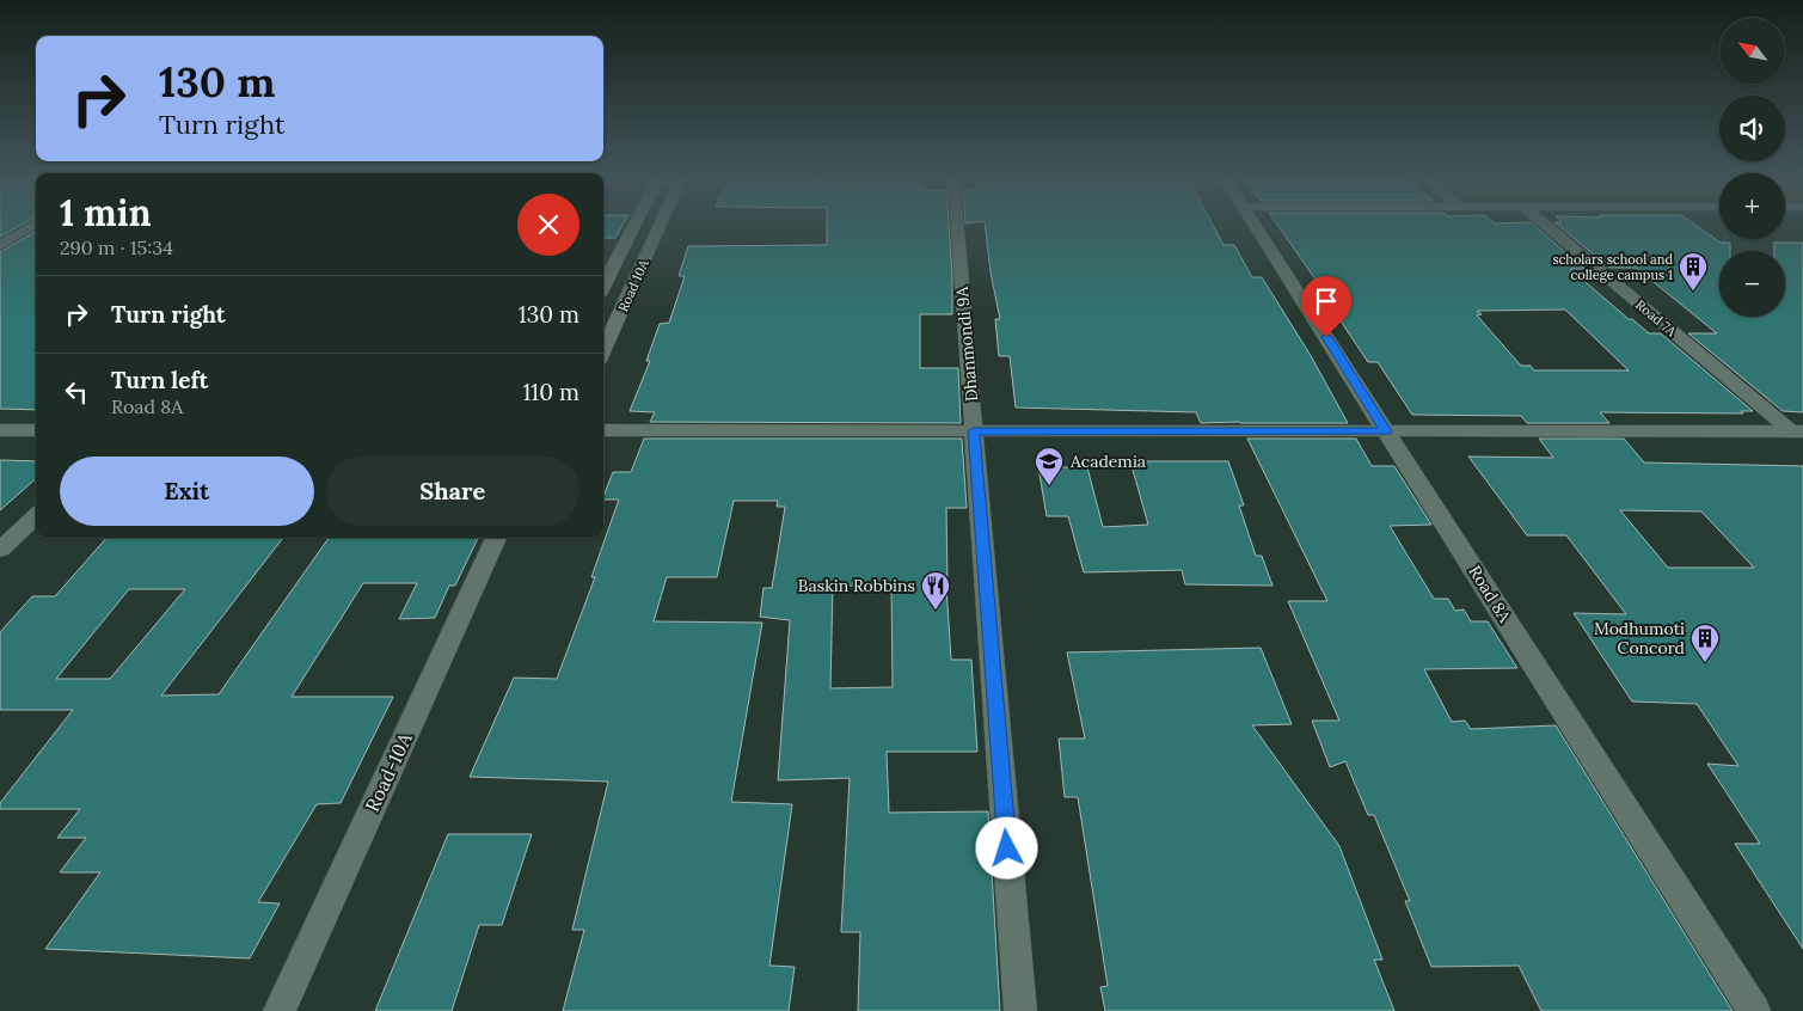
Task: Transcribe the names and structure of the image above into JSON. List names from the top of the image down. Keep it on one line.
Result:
{"streets":{"street":["Road 10A","Road 7A","Dhanmondi 9A","Road 8A","Road-10A"]},"places":{"building":["scholars school and college campus 1","Modhumoti Concord"],"school or university":["Academia"],"restaurant":["Baskin Robbins"]},"north":"top left","page":{"map_buttons":["+","−"],"turn":["130 m","Turn right"],"heading":["1 min","290 m · 15:34"],"list":[{"name":"Turn right","value":"130 m"},{"name":"Turn left","note":"Road 8A","value":"110 m"}],"buttons":["Exit","Share"]}}
